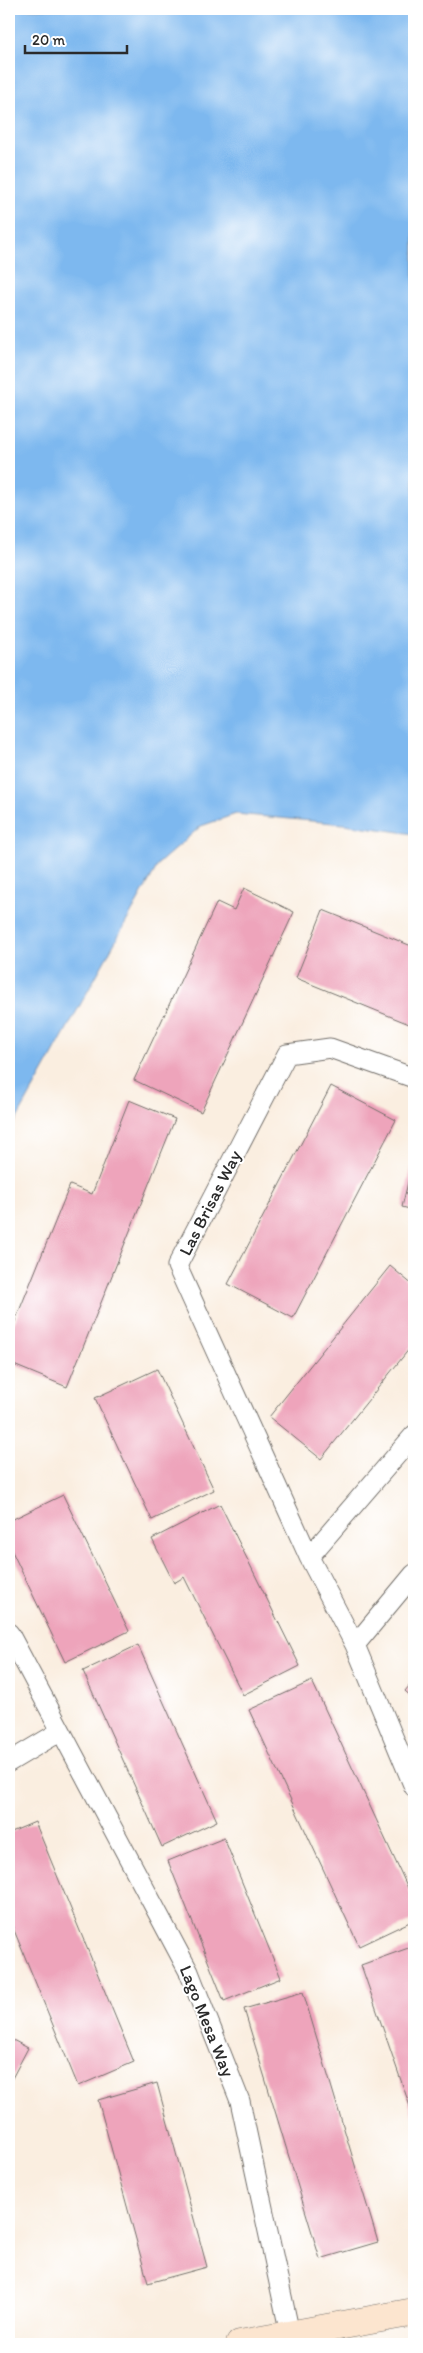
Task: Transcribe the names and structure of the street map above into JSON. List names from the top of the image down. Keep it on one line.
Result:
{"streets":{"lane":["Las Brisas Way","Lago Mesa Way"]},"scale_bar":"20 m"}
